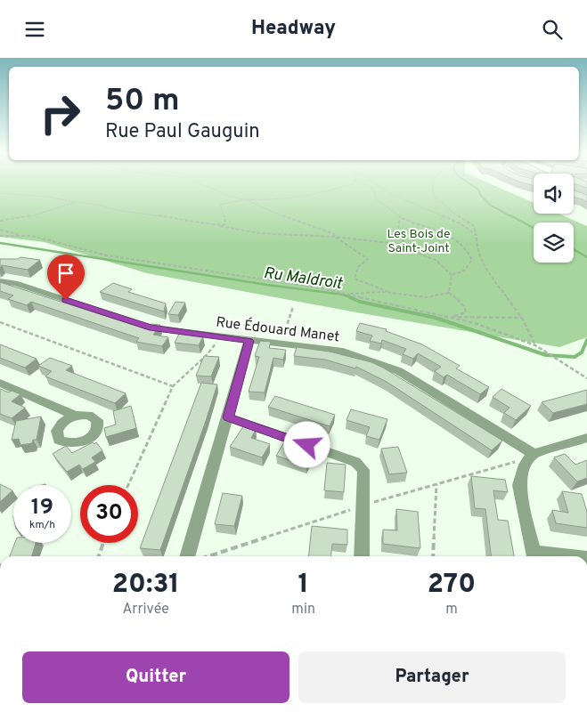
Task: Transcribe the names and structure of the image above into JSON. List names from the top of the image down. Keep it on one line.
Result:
{"streets":{"street":["Rue Édouard Manet"]},"water":["Ru Maldroit"],"parks":["Les Bois de Saint-Joint"],"page":{"header":"Headway","turn":["50 m","Rue Paul Gauguin"],"speed":"19 km/h","limit":"30","eta":["20:31","Arrivée","1","min","270","m"],"buttons":["Quitter","Partager"]}}
